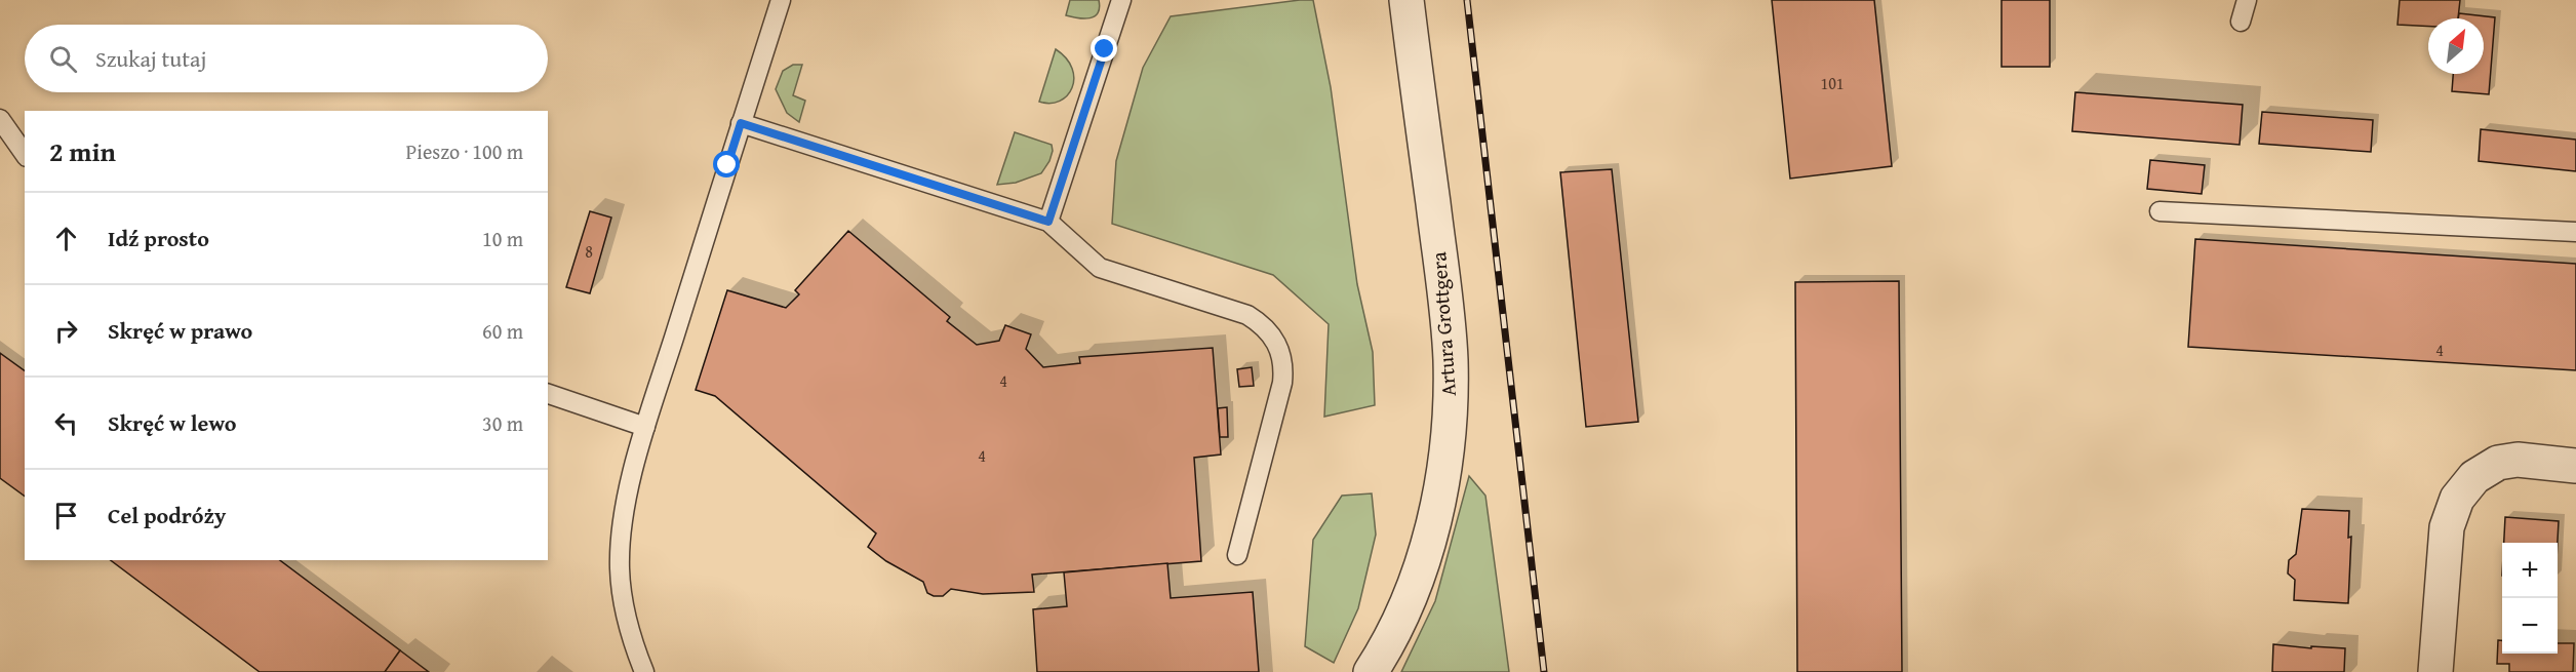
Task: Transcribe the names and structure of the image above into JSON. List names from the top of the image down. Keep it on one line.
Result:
{"streets":{"street":["Artura Grottgera"]},"house_numbers":["101","8","4","4","4"],"north":"top right","page":{"search":"Szukaj tutaj","heading":["2 min","Pieszo · 100 m"],"list":[["Idź prosto","10 m"],["Skręć w prawo","60 m"],["Skręć w lewo","30 m"],"Cel podróży"],"map_buttons":["+","−"]}}
